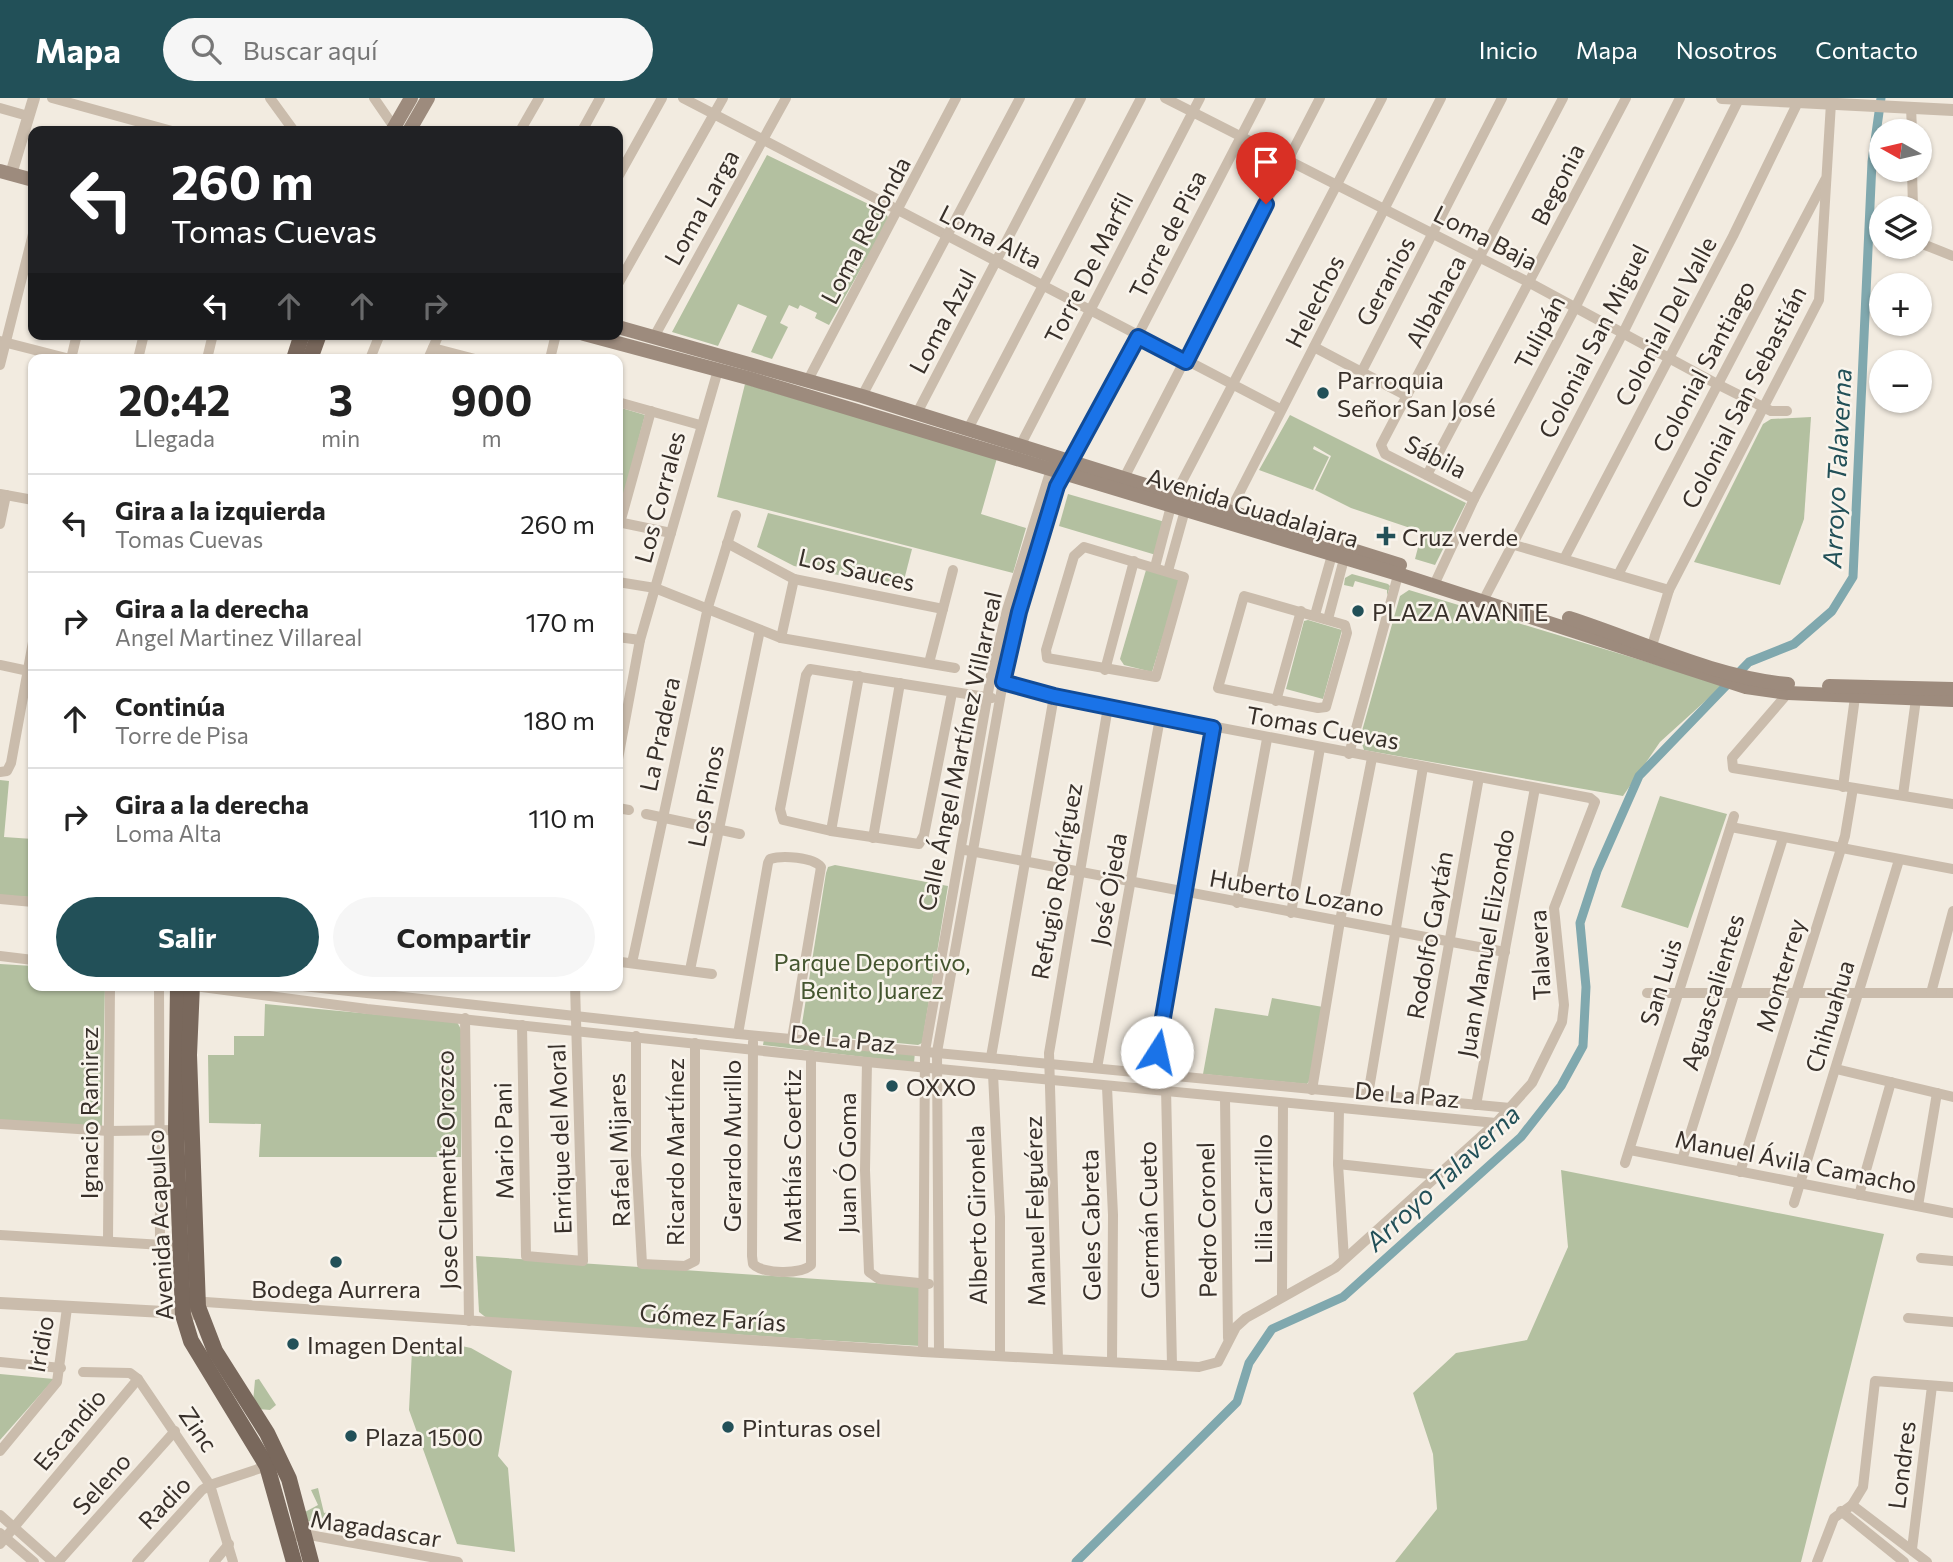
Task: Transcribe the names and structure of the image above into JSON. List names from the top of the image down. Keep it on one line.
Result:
{"streets":{"main road":["Avenida Guadalajara","Avenida Acapulco"],"street":["Begonia","Loma Larga","Loma Redonda","Torre de Pisa","Loma Alta","Loma Baja","Torre De Marfil","Geranios","Helechos","Albahaca","Loma Azul","Colonial Del Valle","Tulipán","Colonial San Miguel","Colonial Santiago","Colonial San Sebastián","Sábila","Los Corrales","Los Sauces","Tomas Cuevas","La Pradera","Calle Ángel Martínez Villarreal","Los Pinos","Refugio Rodríguez","José Ojeda","Huberto Lozano","Rodolfo Gaytán","Juan Manuel Elizondo","Talavera","Monterrey","San Luis","Aguascalientes","Chihuahua","De La Paz","Ignacio Ramirez","Enrique del Moral","Mario Pani","Gerardo Murillo","Rafael Mijares","Ricardo Martínez","Mathías Coertiz","Manuel Ávila Camacho","Juan Ó Goma","Jose Clemente Orozco","Lilia Carrillo","Manuel Felguérez","Alberto Gironela","Germán Cueto","Pedro Coronel","Geles Cabreta","Gómez Farías","Iridio","Escandio","Zinc","Londres","Seleno","Radio","Magadascar"]},"crossings":[["Begonia","Loma Baja"],["Begonia","Sábila"],["Loma Larga","Loma Alta"],["Loma Larga","Avenida Guadalajara"],["Loma Redonda","Loma Alta"],["Loma Redonda","Avenida Guadalajara"],["Torre de Pisa","Loma Alta"],["Torre de Pisa","Loma Baja"],["Torre de Pisa","Avenida Guadalajara"],["Torre de Pisa","Calle Ángel Martínez Villarreal"],["Loma Alta","Torre De Marfil"],["Loma Alta","Helechos"],["Loma Alta","Loma Azul"],["Loma Baja","Torre De Marfil"],["Loma Baja","Geranios"],["Loma Baja","Helechos"],["Loma Baja","Albahaca"],["Loma Baja","Colonial Del Valle"],["Loma Baja","Tulipán"],["Loma Baja","Colonial San Miguel"],["Loma Baja","Colonial Santiago"],["Loma Baja","Colonial San Sebastián"],["Torre De Marfil","Avenida Guadalajara"],["Geranios","Sábila"],["Helechos","Sábila"],["Helechos","Avenida Guadalajara"],["Albahaca","Sábila"],["Loma Azul","Avenida Guadalajara"],["Tulipán","Sábila"],["Tulipán","Avenida Guadalajara"],["Colonial San Miguel","Avenida Guadalajara"],["Colonial Santiago","Colonial San Sebastián"],["Colonial San Sebastián","Avenida Guadalajara"],["Los Corrales","Avenida Guadalajara"],["Avenida Guadalajara","Calle Ángel Martínez Villarreal"],["Avenida Guadalajara","Monterrey"],["Los Sauces","La Pradera"],["Tomas Cuevas","Calle Ángel Martínez Villarreal"],["Tomas Cuevas","Refugio Rodríguez"],["Tomas Cuevas","José Ojeda"],["Tomas Cuevas","Rodolfo Gaytán"],["Tomas Cuevas","Juan Manuel Elizondo"],["Tomas Cuevas","Talavera"],["La Pradera","Los Pinos"],["Calle Ángel Martínez Villarreal","Huberto Lozano"],["Calle Ángel Martínez Villarreal","De La Paz"],["Calle Ángel Martínez Villarreal","Juan Ó Goma"],["Calle Ángel Martínez Villarreal","Gómez Farías"],["Refugio Rodríguez","Huberto Lozano"],["Refugio Rodríguez","Manuel Felguérez"],["José Ojeda","Huberto Lozano"],["Huberto Lozano","Rodolfo Gaytán"],["Huberto Lozano","Juan Manuel Elizondo"],["Talavera","De La Paz"],["Talavera","Lilia Carrillo"],["Talavera","Pedro Coronel"],["Talavera","Gómez Farías"],["Monterrey","Manuel Ávila Camacho"],["San Luis","Aguascalientes"],["San Luis","Manuel Ávila Camacho"],["Aguascalientes","Manuel Ávila Camacho"],["Chihuahua","Manuel Ávila Camacho"],["De La Paz","Enrique del Moral"],["De La Paz","Mario Pani"],["De La Paz","Gerardo Murillo"],["De La Paz","Rafael Mijares"],["De La Paz","Ricardo Martínez"],["De La Paz","Mathías Coertiz"],["De La Paz","Juan Ó Goma"],["De La Paz","Jose Clemente Orozco"],["De La Paz","Lilia Carrillo"],["De La Paz","Manuel Felguérez"],["De La Paz","Alberto Gironela"],["De La Paz","Germán Cueto"],["De La Paz","Pedro Coronel"],["De La Paz","Geles Cabreta"],["Enrique del Moral","Mario Pani"],["Gerardo Murillo","Mathías Coertiz"],["Rafael Mijares","Ricardo Martínez"],["Jose Clemente Orozco","Gómez Farías"],["Manuel Felguérez","Gómez Farías"],["Alberto Gironela","Gómez Farías"],["Germán Cueto","Gómez Farías"],["Pedro Coronel","Gómez Farías"],["Avenida Acapulco","Gómez Farías"],["Avenida Acapulco","Radio"],["Avenida Acapulco","Magadascar"],["Geles Cabreta","Gómez Farías"],["Escandio","Zinc"],["Zinc","Seleno"],["Zinc","Radio"]],"water":["Arroyo Talaverna"],"parks":["Parque Deportivo, Benito Juarez"],"places":{"other":["Parroquia Señor San José","PLAZA AVANTE","OXXO","Bodega Aurrera","Imagen Dental","Pinturas osel","Plaza 1500"],"health":["Cruz verde"]},"north":"left","page":{"header":"Mapa","search":"Buscar aquí","nav":["Inicio","Mapa","Nosotros","Contacto"],"map_buttons":["+","−"],"turn":["260 m","Tomas Cuevas"],"eta":["20:42","Llegada","3","min","900","m"],"list":[{"name":"Gira a la izquierda","note":"Tomas Cuevas","value":"260 m"},{"name":"Gira a la derecha","note":"Angel Martinez Villareal","value":"170 m"},{"name":"Continúa","note":"Torre de Pisa","value":"180 m"},{"name":"Gira a la derecha","note":"Loma Alta","value":"110 m"}],"buttons":["Salir","Compartir"]}}
